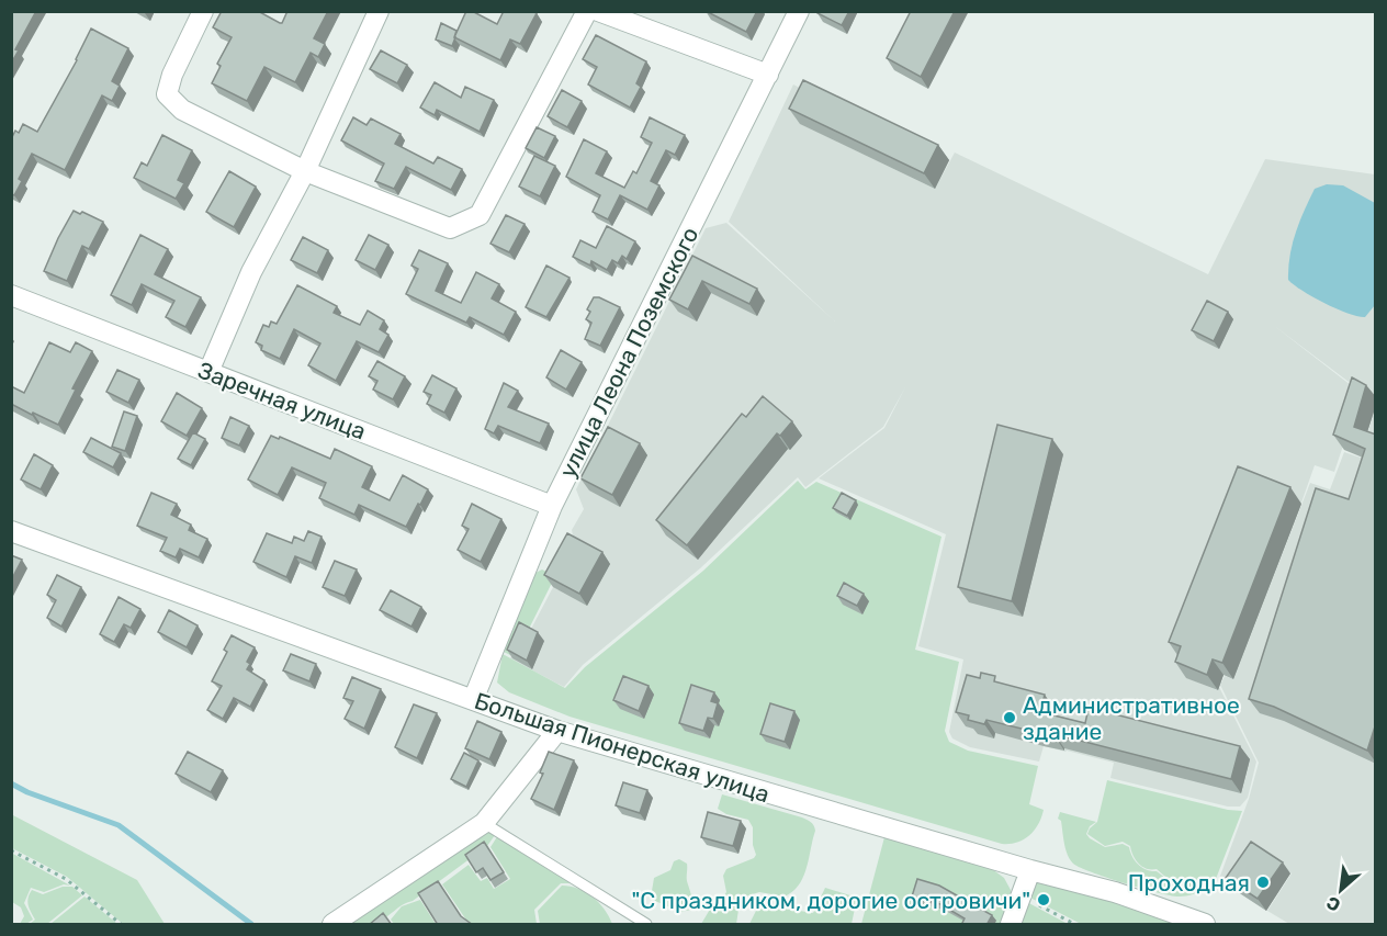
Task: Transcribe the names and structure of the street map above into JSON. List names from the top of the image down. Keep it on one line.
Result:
{"streets":{"street":["улица Леона Поземского","Заречная улица","Большая Пионерская улица"]},"crossings":[["улица Леона Поземского","Заречная улица"],["улица Леона Поземского","Большая Пионерская улица"]],"places":["Административное здание","Проходная","\"С праздником, дорогие островичи\""],"north":"bottom left"}
